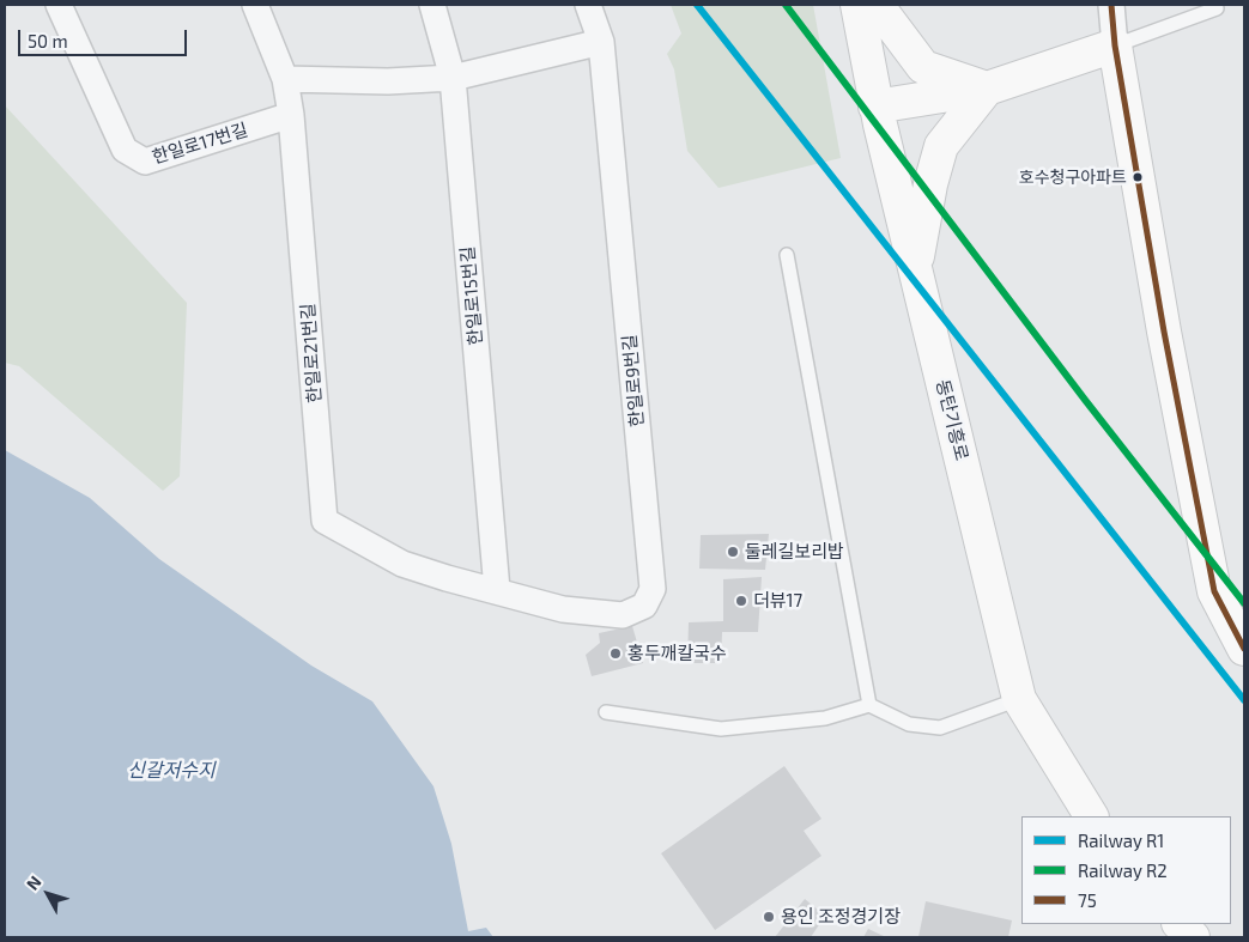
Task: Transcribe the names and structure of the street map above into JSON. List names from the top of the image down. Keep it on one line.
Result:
{"streets":{"main road":["동탄기흥로"],"street":["한일로17번길","한일로15번길","한일로21번길","한일로9번길"]},"crossings":[["한일로17번길","한일로21번길"],["한일로15번길","한일로21번길"],["한일로15번길","한일로9번길"],["한일로21번길","한일로9번길"]],"water":["신갈저수지"],"places":["호수청구아파트","둘레길보리밥","더뷰17","홍두깨칼국수","용인 조정경기장"],"lines":["rail line R1","rail line R2","transit line 75"],"legend":["Railway R1","Railway R2","75"],"scale_bar":"50 m","north":"top left"}
